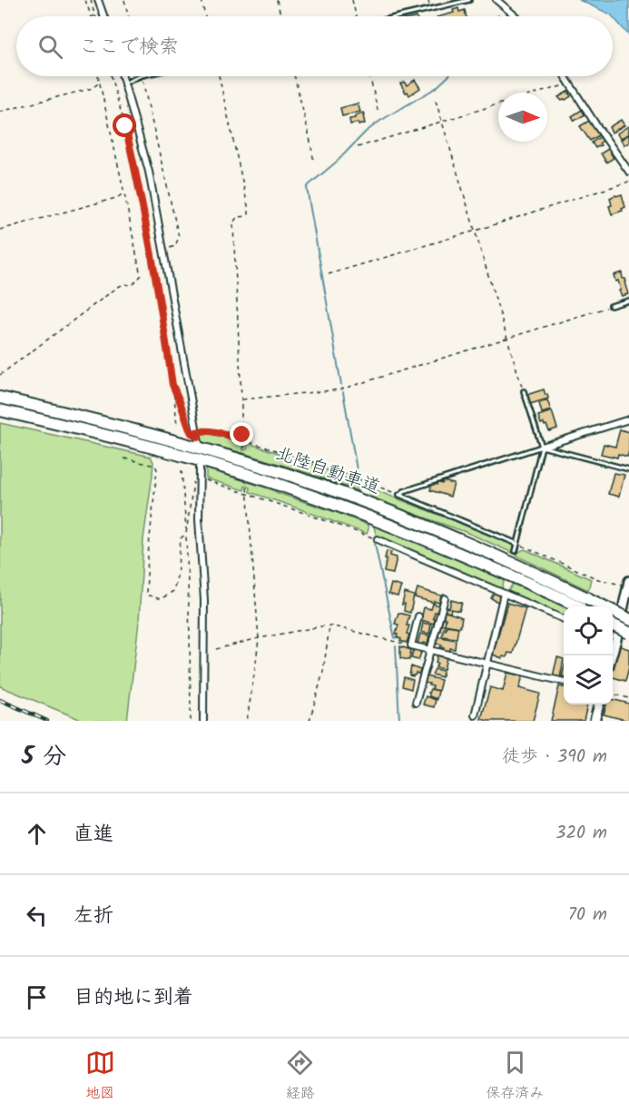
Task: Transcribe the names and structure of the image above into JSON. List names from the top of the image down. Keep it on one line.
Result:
{"streets":{"highway":["北陸自動車道"]},"north":"right","page":{"search":"ここで検索","heading":["5 分","徒歩 · 390 m"],"list":[["直進","320 m"],["左折","70 m"],"目的地に到着"],"nav":["地図","経路","保存済み"]}}
